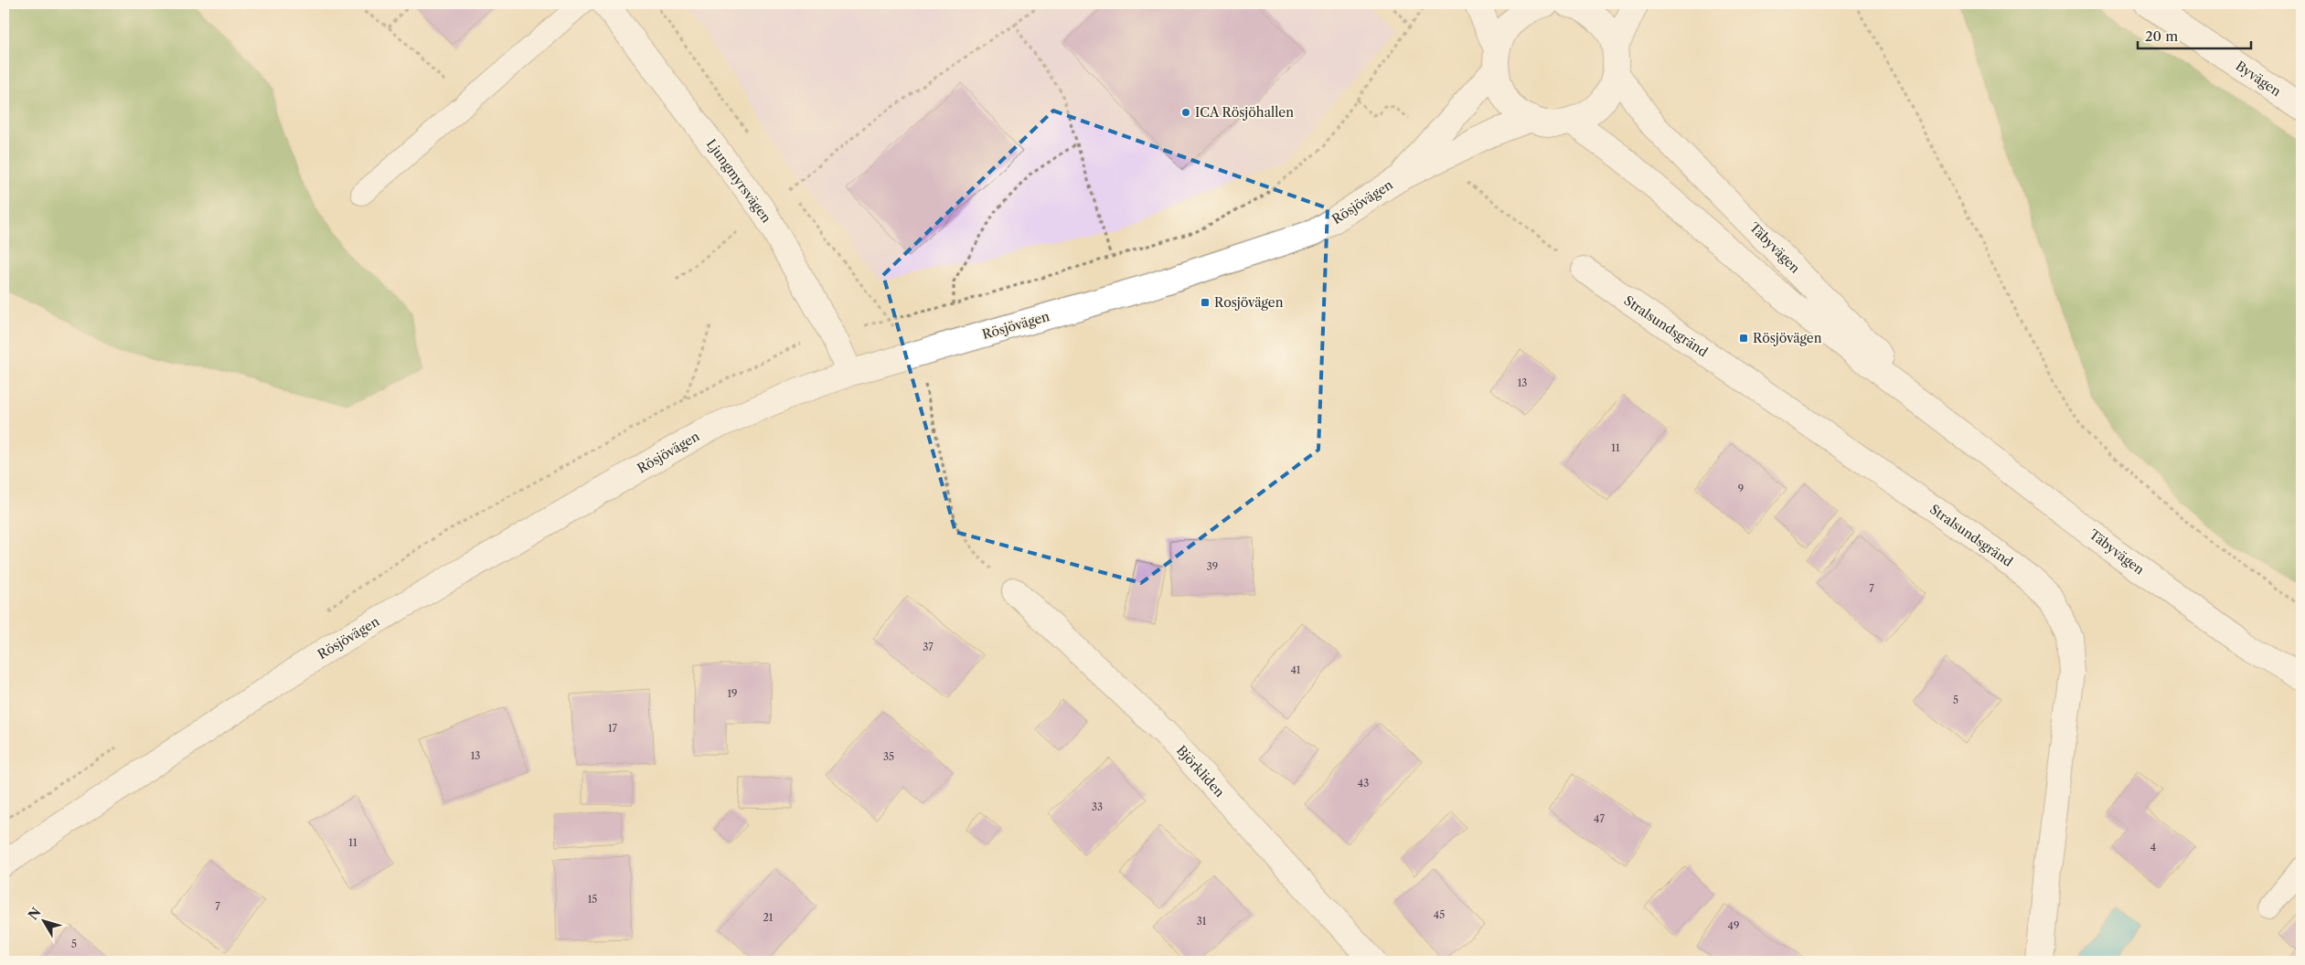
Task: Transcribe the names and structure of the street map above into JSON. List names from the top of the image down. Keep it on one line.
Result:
{"streets":{"street":["Byvägen","Ljungmyrsvägen","Rösjövägen","Täbyvägen","Stralsundsgränd","Björkliden"]},"crossings":[["Ljungmyrsvägen","Rösjövägen"]],"places":{"other":["ICA Rösjöhallen"],"transit":["Rosjövägen","Rösjövägen"]},"house_numbers":["13","11","9","39","7","37","41","19","5","17","13","35","43","33","47","11","4","15","7","45","21","31","49","5"],"scale_bar":"20 m","north":"top left"}
